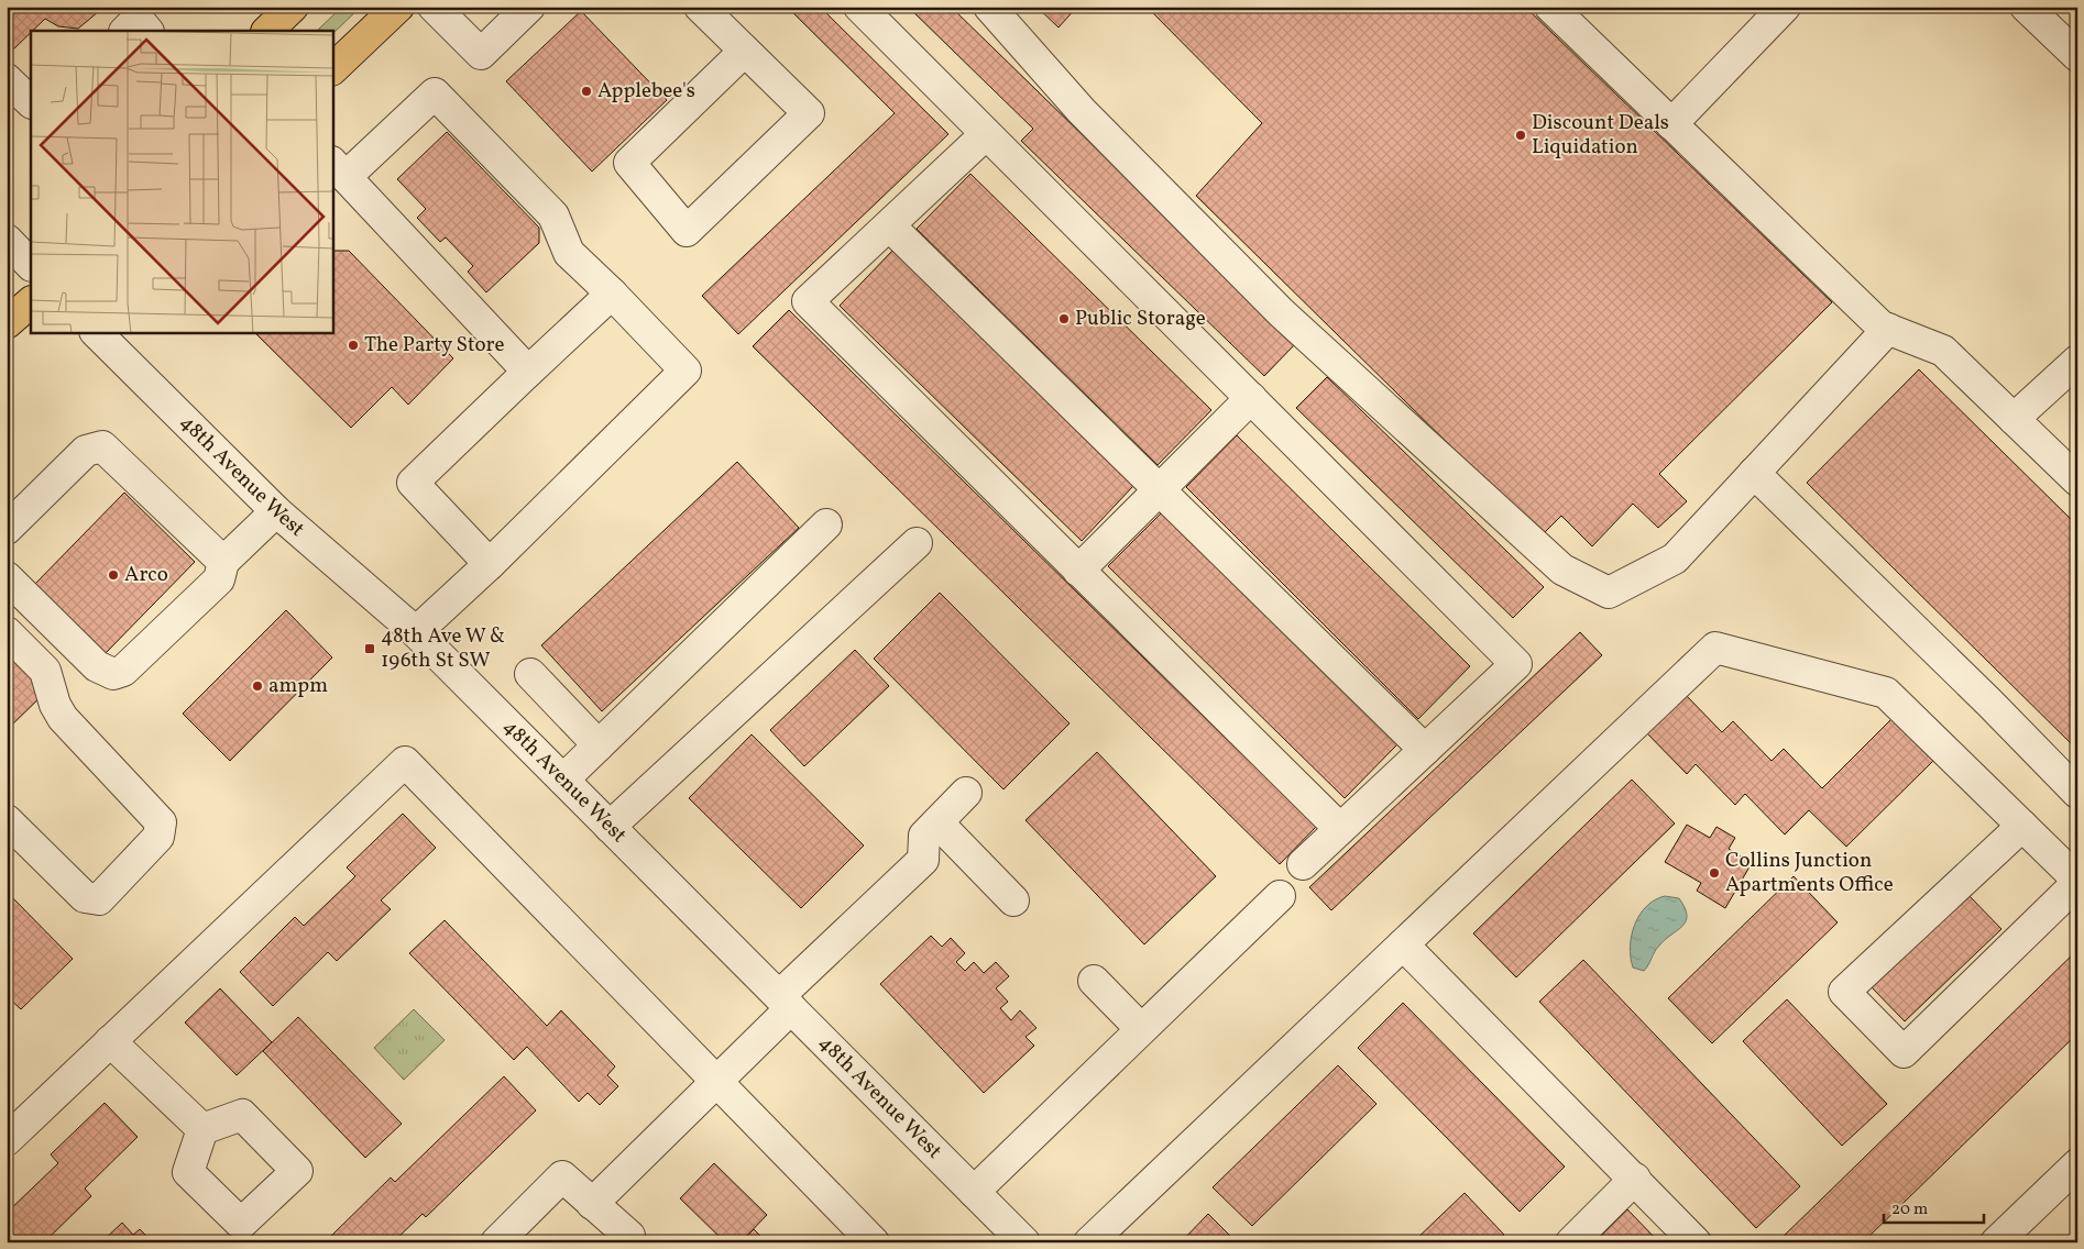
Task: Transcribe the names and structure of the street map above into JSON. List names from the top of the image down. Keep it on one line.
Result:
{"streets":{"street":["48th Avenue West"]},"places":{"other":["Applebee's","Discount Deals Liquidation","Public Storage","The Party Store","Arco","ampm","Collins Junction Apartments Office"],"transit":["48th Ave W & 196th St SW"]},"scale_bar":"20 m"}
